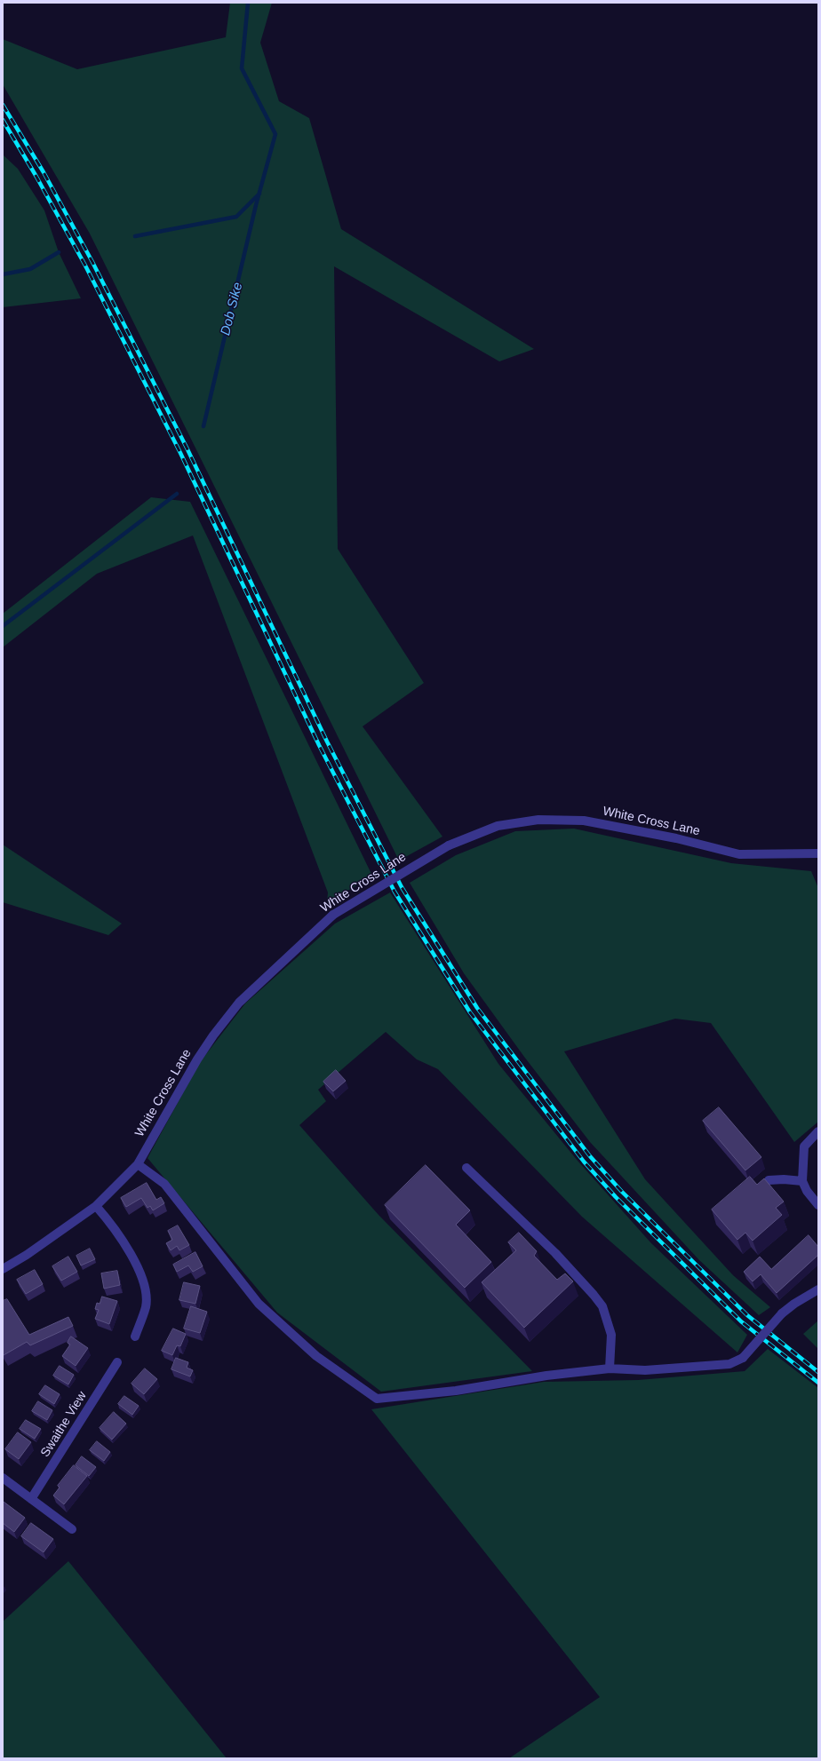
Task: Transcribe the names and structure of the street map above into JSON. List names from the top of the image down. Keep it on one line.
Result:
{"streets":{"street":["White Cross Lane","Swaithe View"]},"water":["Dob Sike"]}
